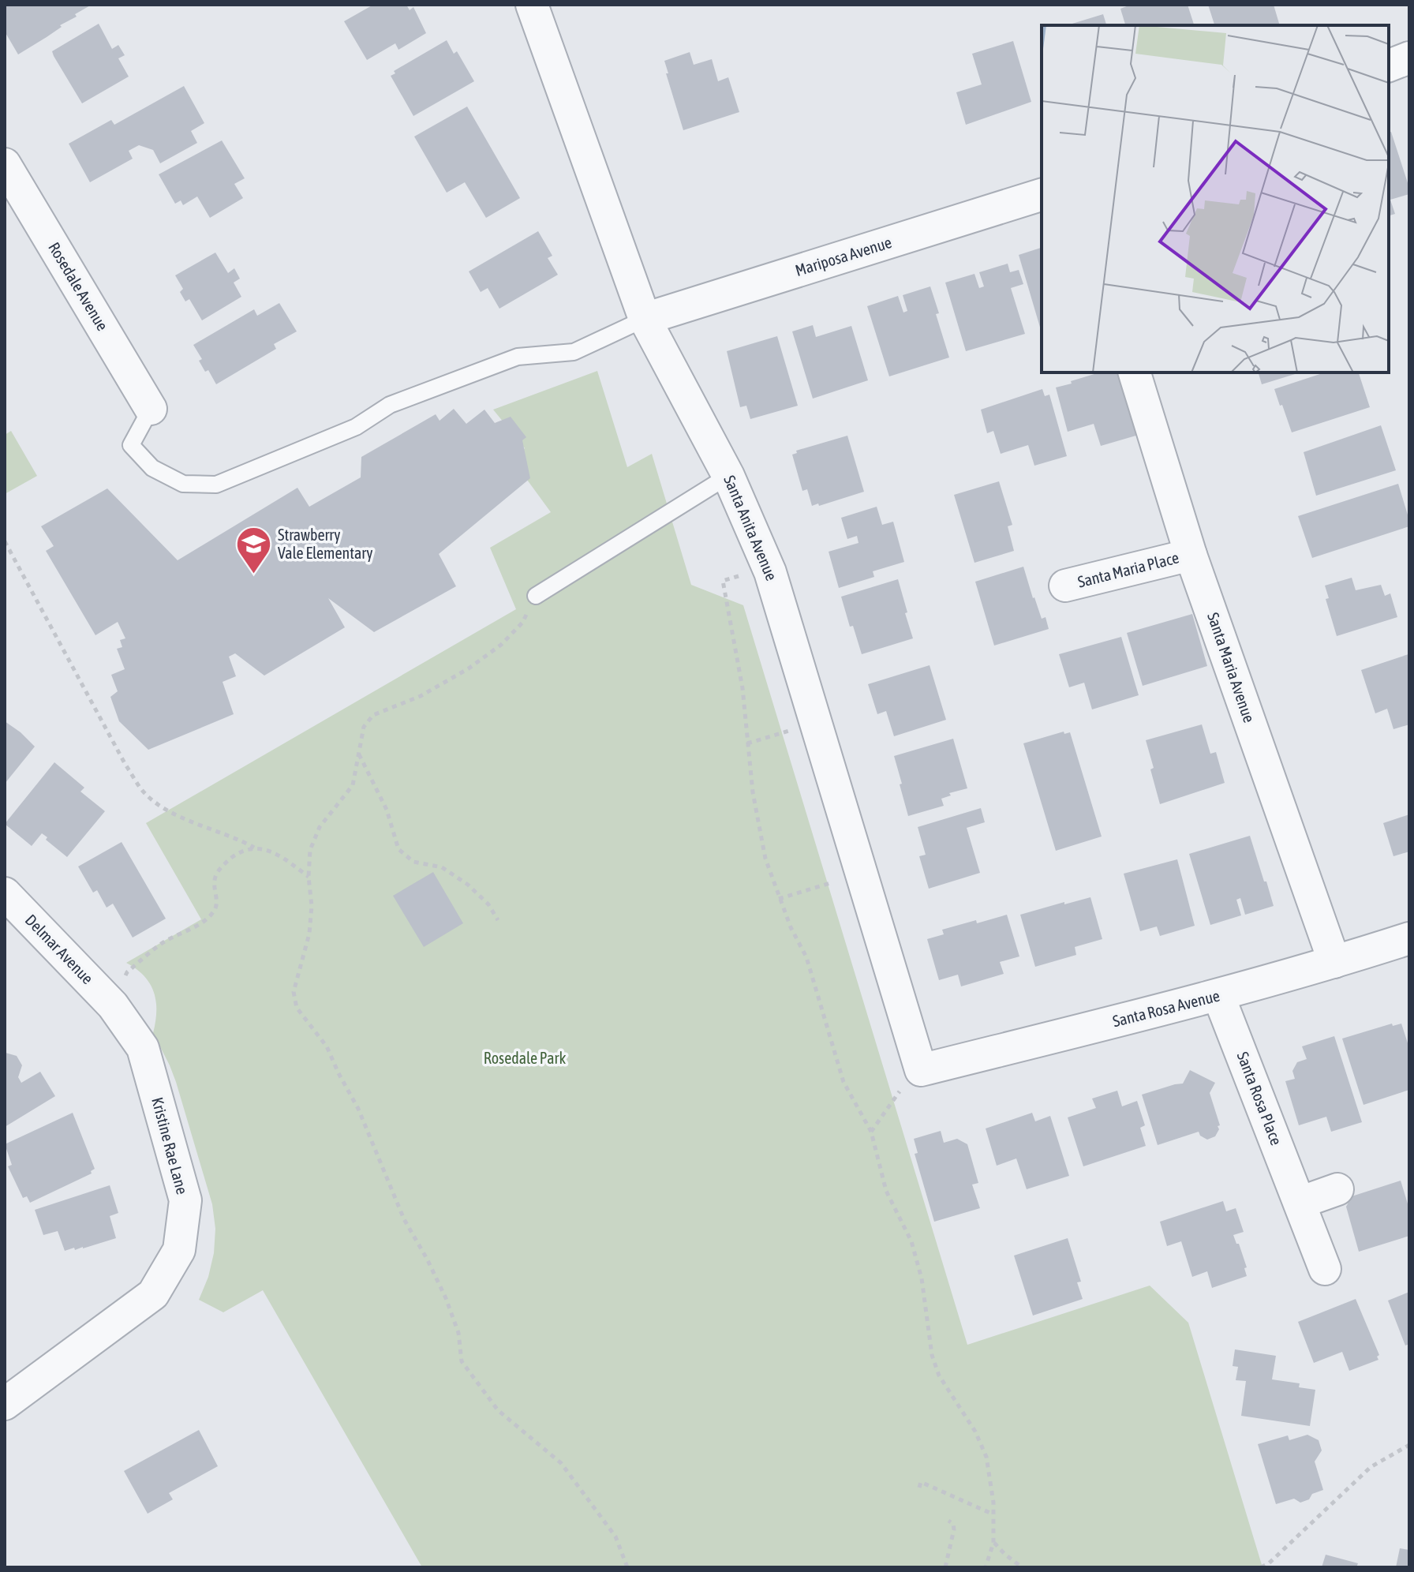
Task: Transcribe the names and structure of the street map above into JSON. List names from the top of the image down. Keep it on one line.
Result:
{"streets":{"street":["Mariposa Avenue","Rosedale Avenue","Santa Anita Avenue","Santa Maria Place","Santa Maria Avenue","Delmar Avenue","Santa Rosa Avenue","Santa Rosa Place","Kristine Rae Lane"]},"crossings":[["Mariposa Avenue","Santa Anita Avenue"],["Santa Anita Avenue","Santa Rosa Avenue"],["Santa Maria Place","Santa Maria Avenue"],["Santa Maria Avenue","Santa Rosa Avenue"],["Delmar Avenue","Kristine Rae Lane"],["Santa Rosa Avenue","Santa Rosa Place"]],"parks":["Rosedale Park"],"places":{"school or university":["Strawberry Vale Elementary"]}}
